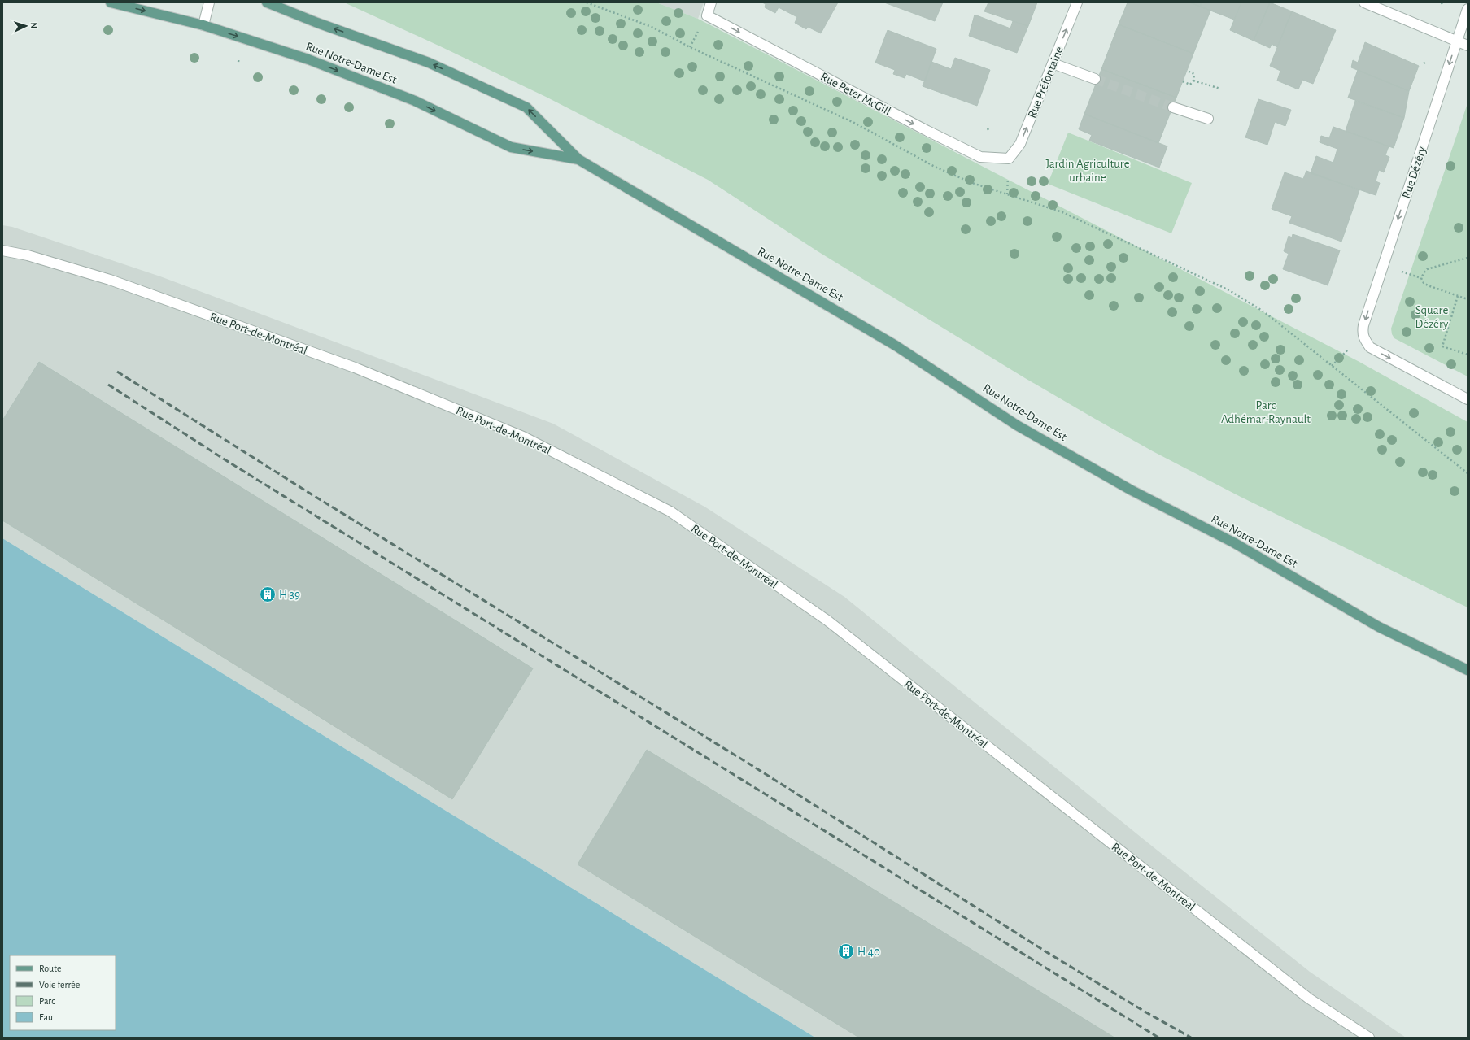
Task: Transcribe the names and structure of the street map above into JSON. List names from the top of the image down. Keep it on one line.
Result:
{"streets":{"main road":["Rue Notre-Dame Est"],"street":["Rue Préfontaine","Rue Peter McGill","Rue Dézéry","Rue Port-de-Montréal"]},"crossings":[["Rue Préfontaine","Rue Peter McGill"]],"one_way":["Rue Préfontaine","Rue Peter McGill","Rue Dézéry"],"parks":["Jardin Agriculture urbaine","Square Dézéry","Parc Adhémar-Raynault"],"places":{"building":["H 39","H 40"]},"legend":["Route","Voie ferrée","Parc","Eau"],"north":"right"}
